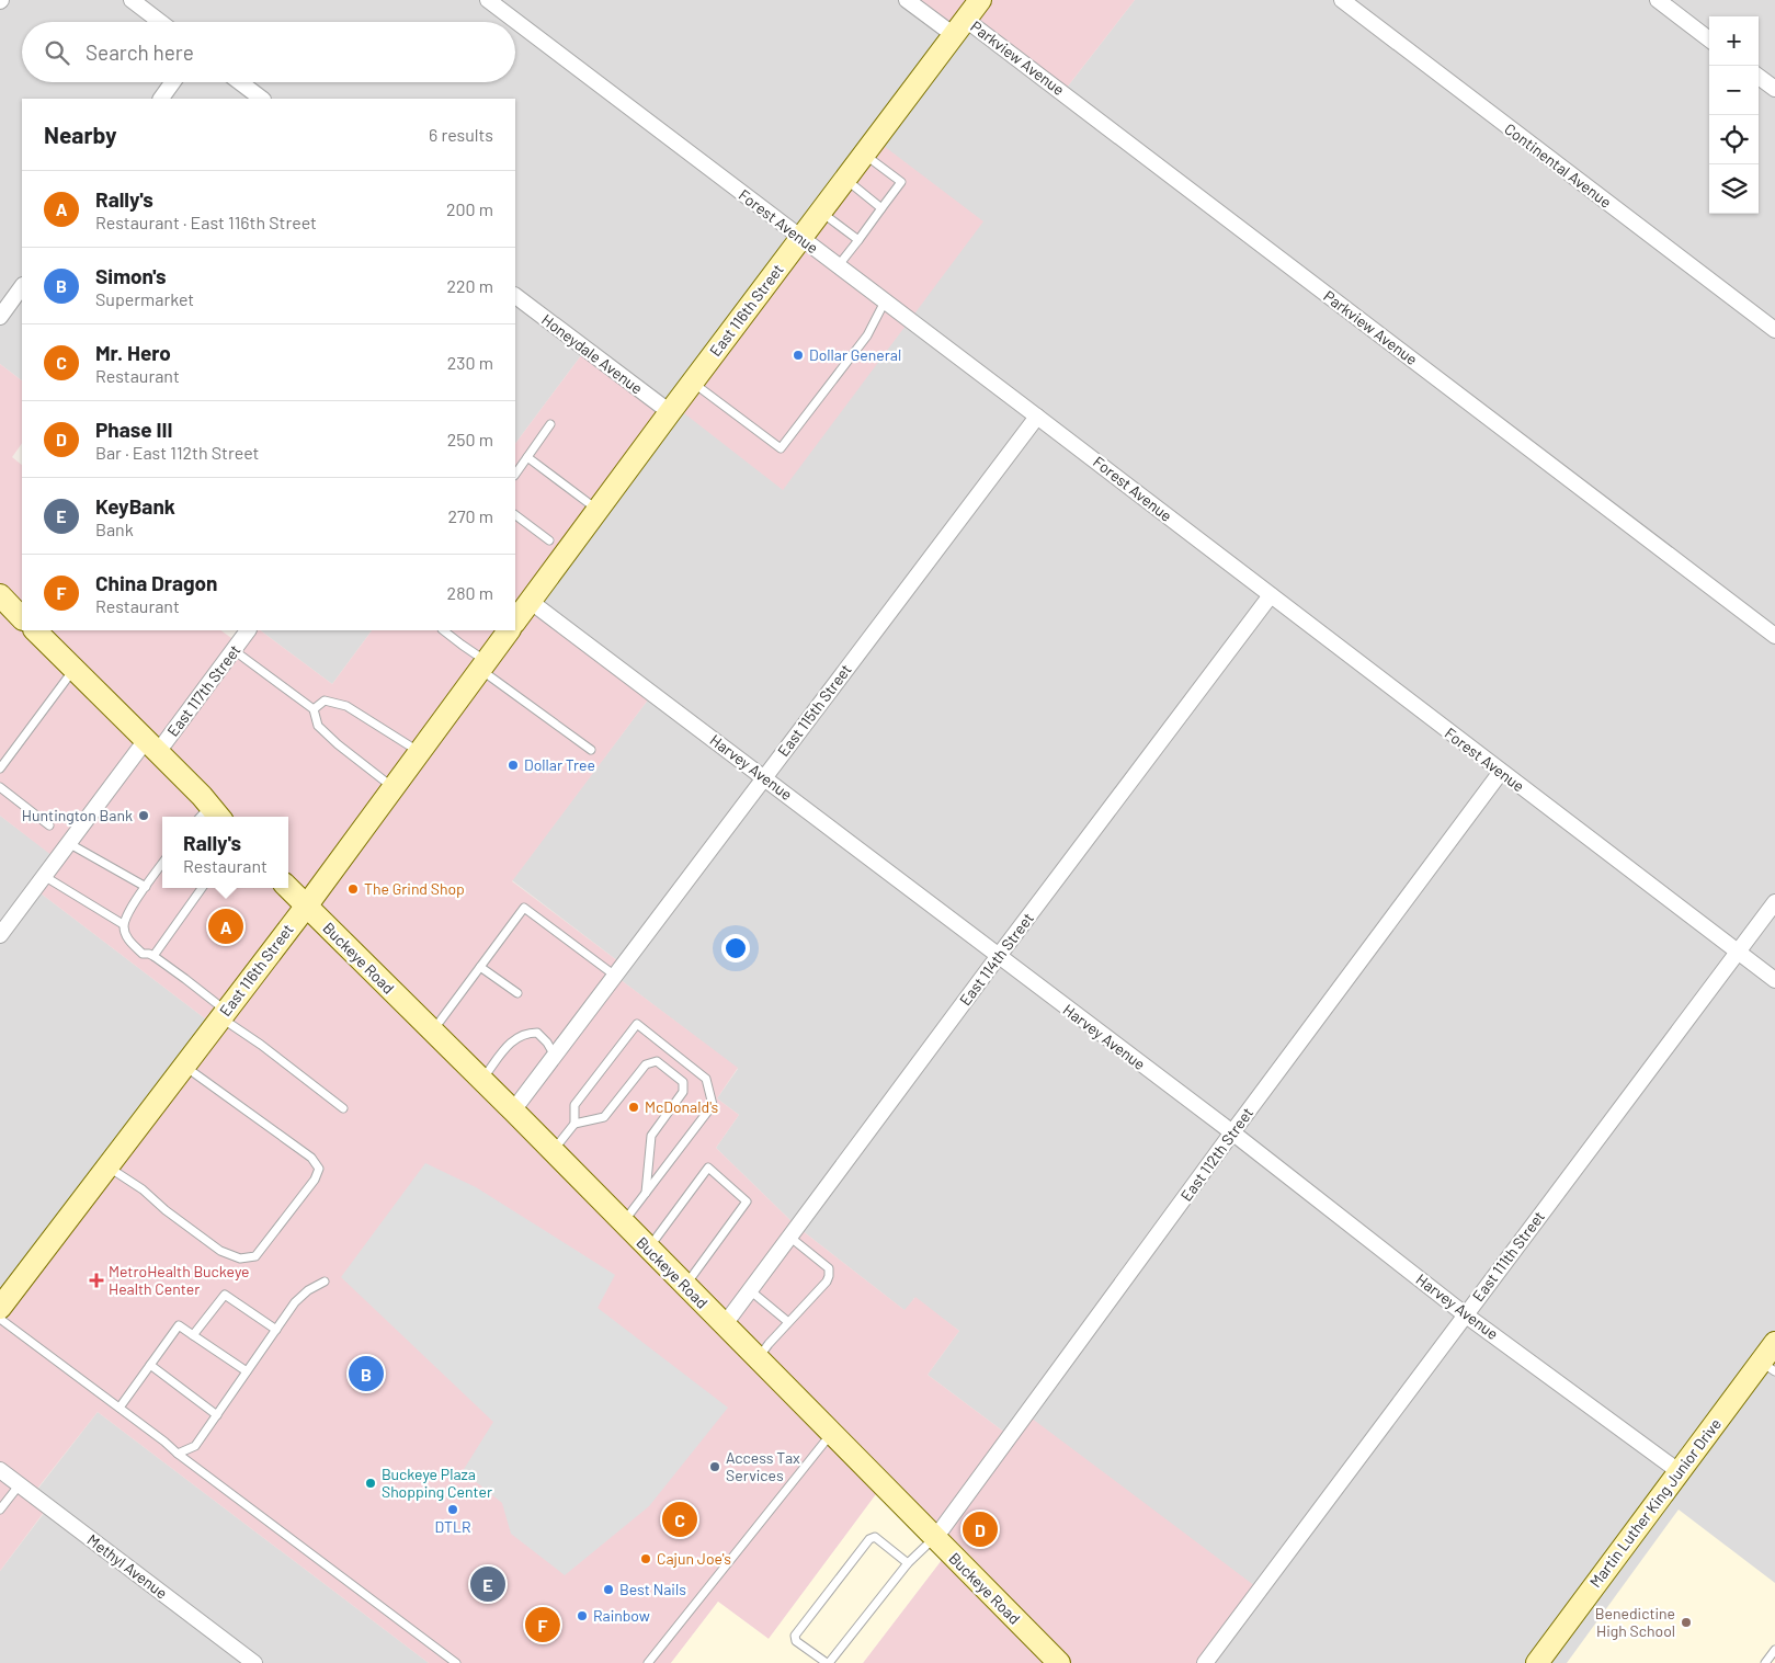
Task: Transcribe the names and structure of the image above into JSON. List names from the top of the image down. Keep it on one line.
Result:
{"streets":{"street":["Parkview Avenue","Continental Avenue","Forest Avenue","East 116th Street","Honeydale Avenue","East 117th Street","East 115th Street","Harvey Avenue","Buckeye Road","East 114th Street","East 112th Street","East 111th Street","Martin Luther King Junior Drive","Methyl Avenue"]},"crossings":[["Parkview Avenue","East 116th Street"],["Forest Avenue","East 116th Street"],["Forest Avenue","East 115th Street"],["Forest Avenue","East 114th Street"],["Forest Avenue","East 112th Street"],["Forest Avenue","East 111th Street"],["East 116th Street","Honeydale Avenue"],["East 116th Street","Harvey Avenue"],["East 116th Street","Buckeye Road"],["East 115th Street","Harvey Avenue"],["East 115th Street","Buckeye Road"],["Harvey Avenue","East 114th Street"],["Harvey Avenue","East 112th Street"],["Harvey Avenue","East 111th Street"],["Harvey Avenue","Martin Luther King Junior Drive"],["Buckeye Road","East 114th Street"],["Buckeye Road","East 112th Street"]],"places":{"other":["Dollar General","Dollar Tree","Huntington Bank","The Grind Shop","McDonald's","Access Tax Services","Buckeye Plaza Shopping Center","DTLR","Cajun Joe's","Best Nails","Rainbow","Benedictine High School"],"health":["MetroHealth Buckeye Health Center"]},"page":{"map_buttons":["+","−"],"search":"Search here","heading":["Nearby","6 results"],"list":[{"mark":"A","name":"Rally's","note":"Restaurant · East 116th Street","value":"200 m"},{"mark":"B","name":"Simon's","note":"Supermarket","value":"220 m"},{"mark":"C","name":"Mr. Hero","note":"Restaurant","value":"230 m"},{"mark":"D","name":"Phase III","note":"Bar · East 112th Street","value":"250 m"},{"mark":"E","name":"KeyBank","note":"Bank","value":"270 m"},{"mark":"F","name":"China Dragon","note":"Restaurant","value":"280 m"}],"popup":["Rally's","Restaurant"],"pins":["A","B","C","D","E","F"]}}
